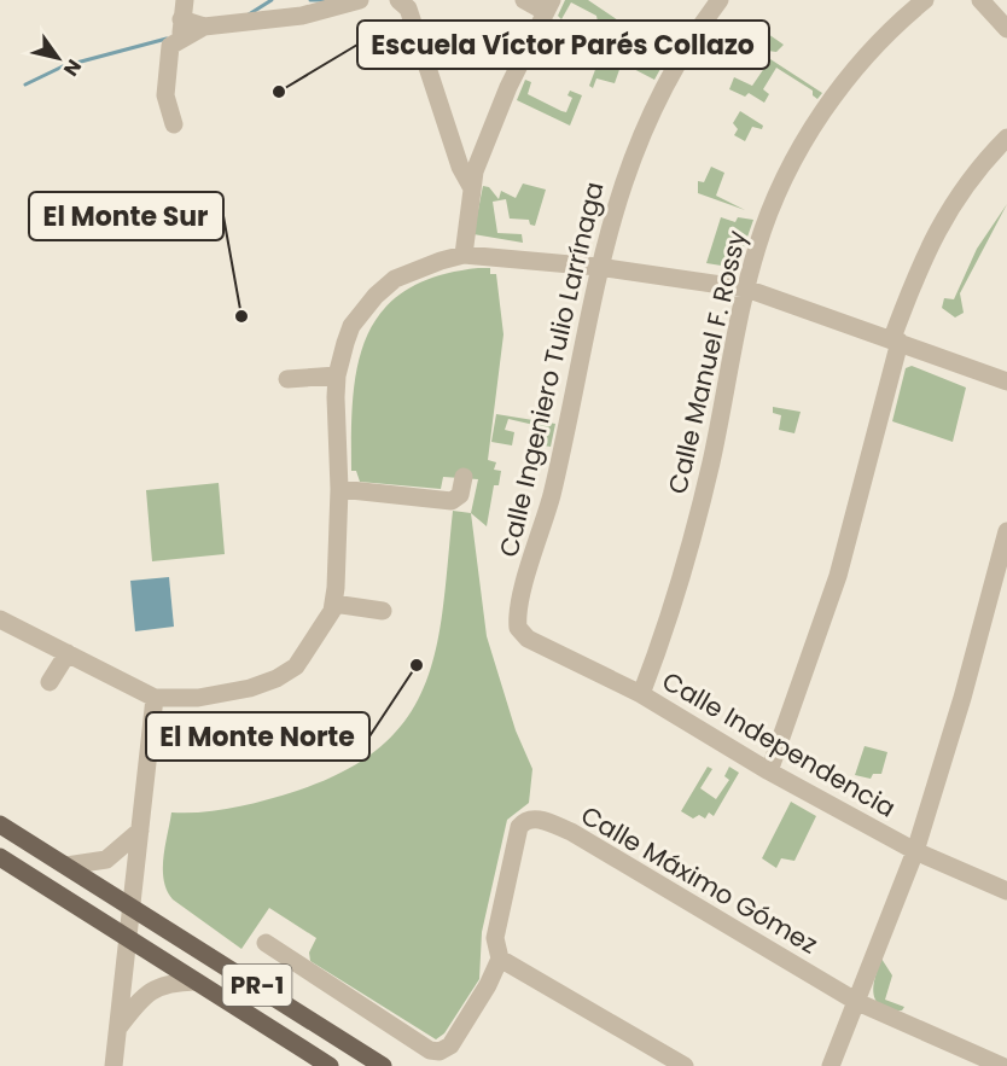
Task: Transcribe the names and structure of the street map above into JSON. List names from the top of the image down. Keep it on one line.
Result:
{"streets":{"main road":["PR-1"],"street":["Calle Manuel F. Rossy","Calle Ingeniero Tulio Larrínaga","Calle Independencia","Calle Máximo Gómez"]},"crossings":[["Calle Manuel F. Rossy","Calle Independencia"],["Calle Ingeniero Tulio Larrínaga","Calle Independencia"]],"places":["Escuela Víctor Parés Collazo","El Monte Sur","El Monte Norte"],"north":"bottom right"}
